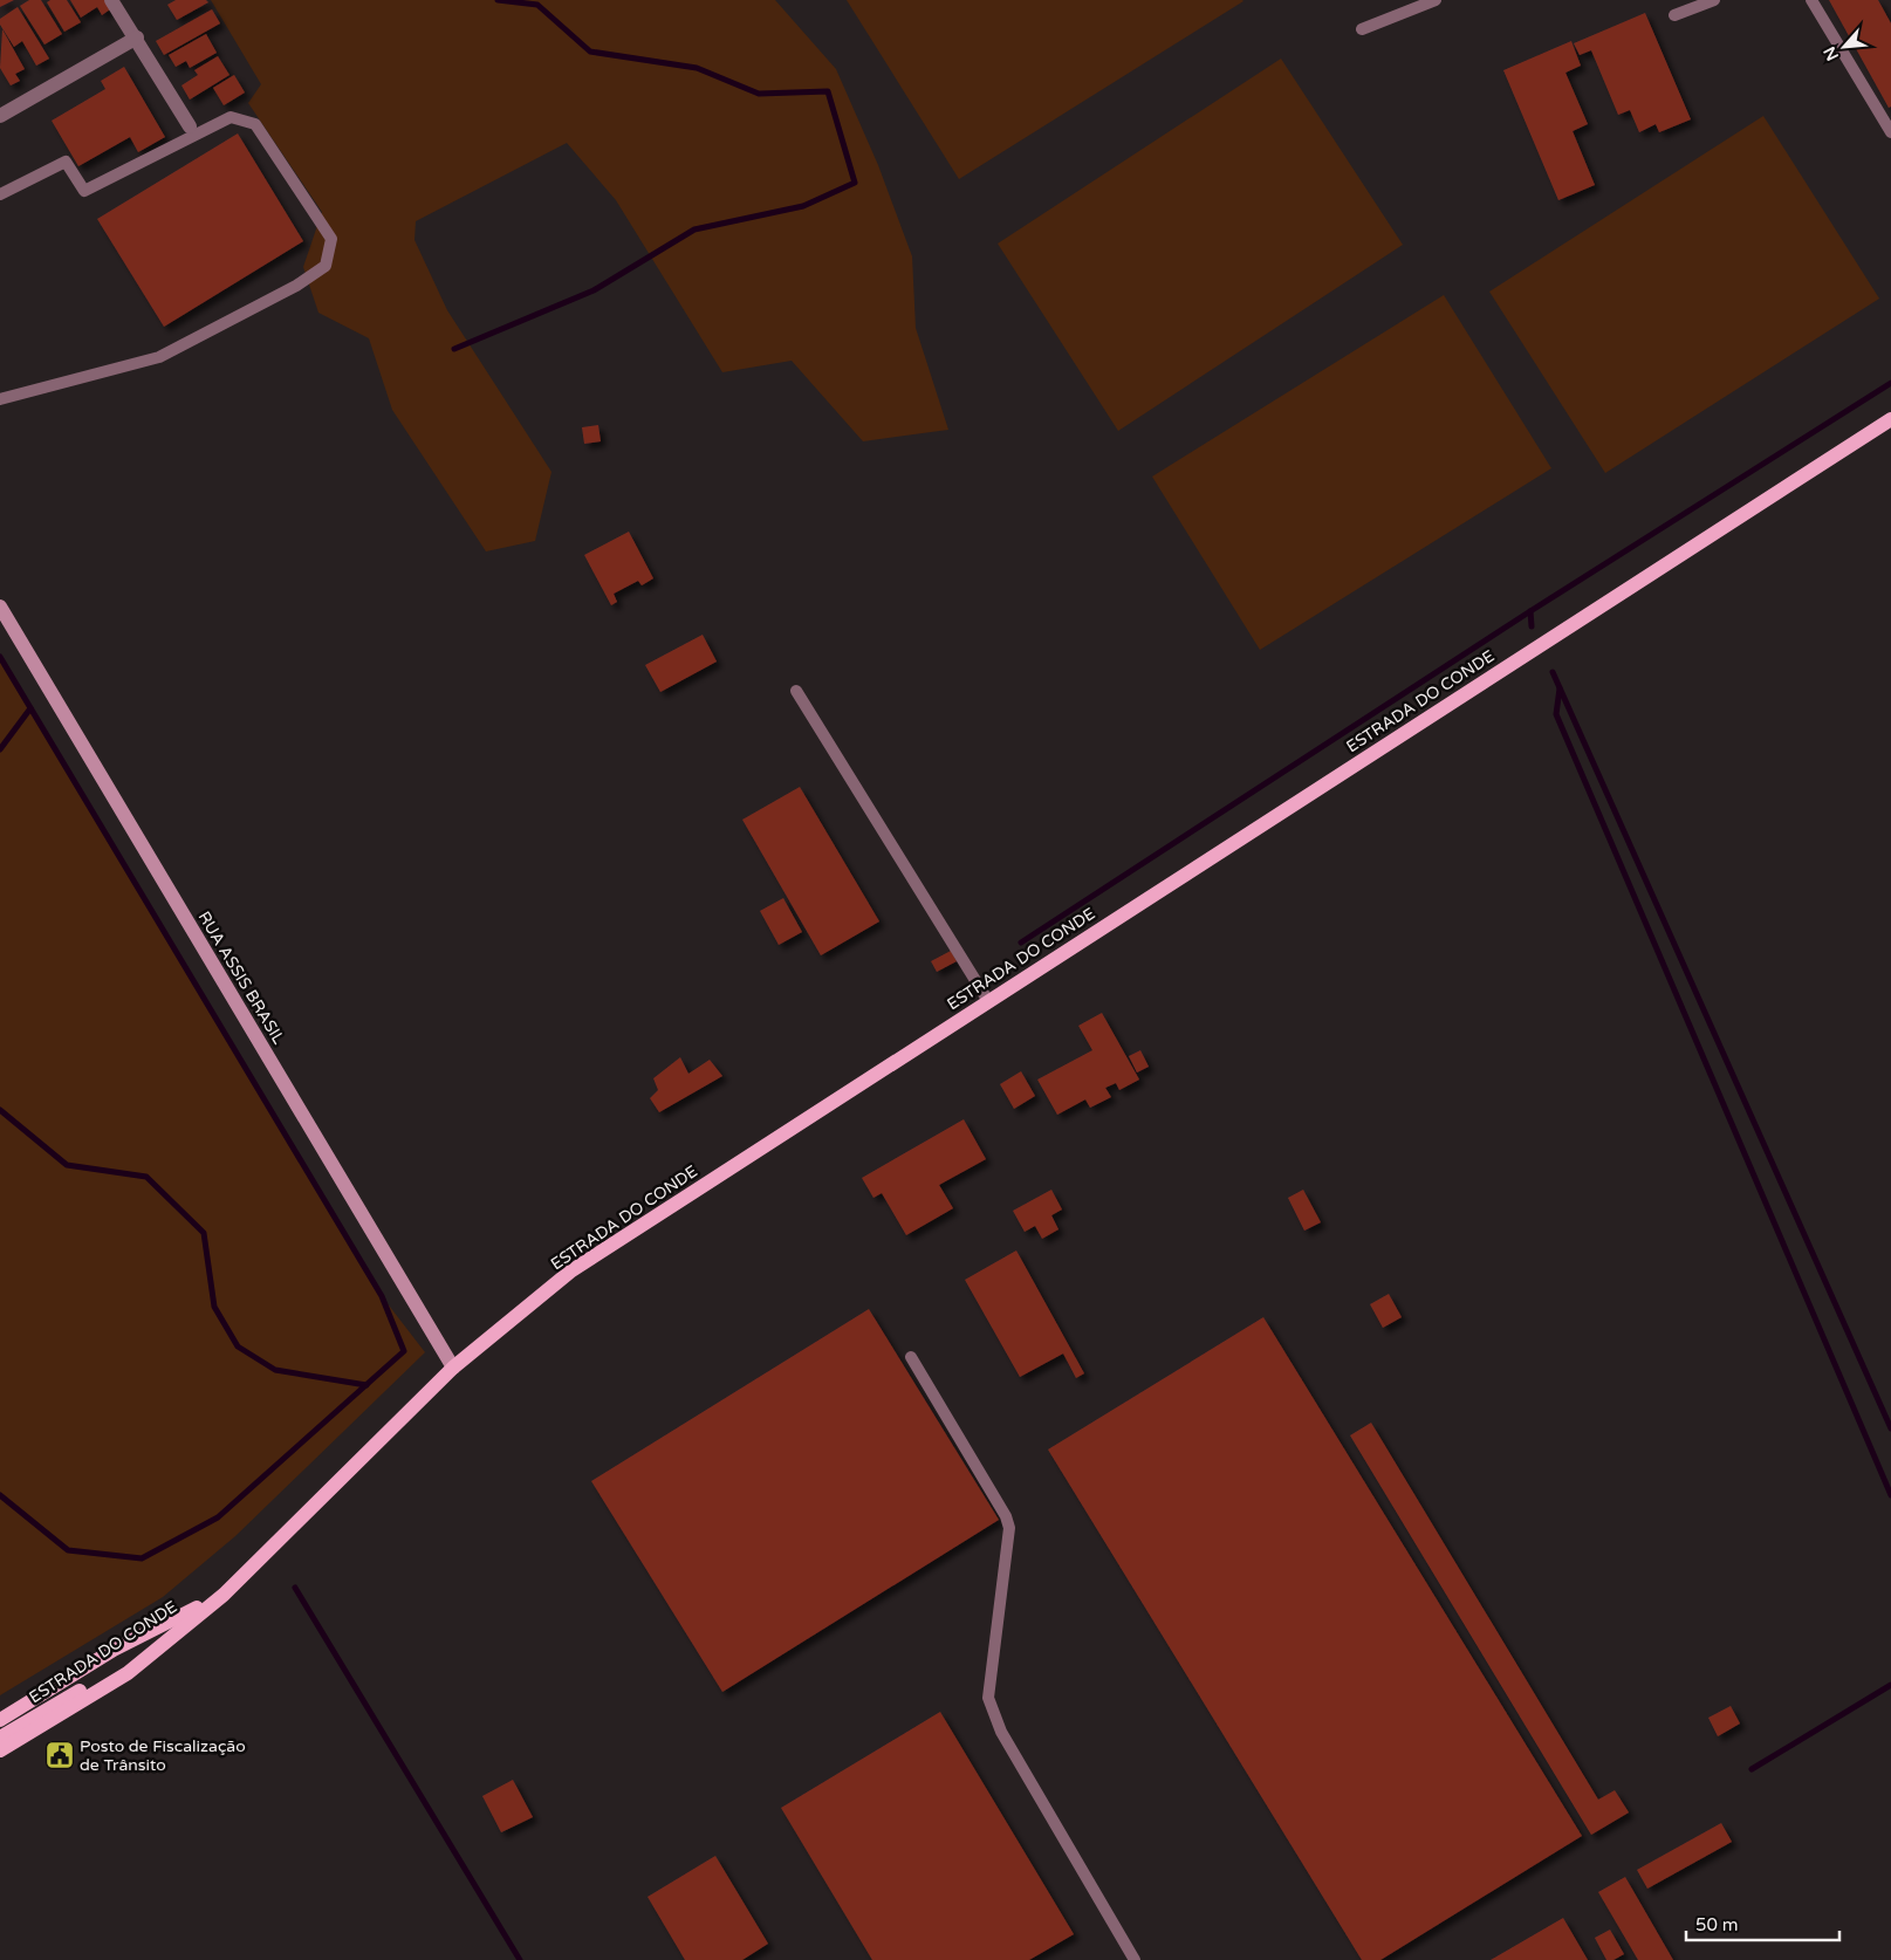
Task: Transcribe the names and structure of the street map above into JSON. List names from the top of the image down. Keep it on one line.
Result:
{"streets":{"main road":["ESTRADA DO CONDE"],"street":["RUA ASSIS BRASIL"]},"crossings":[["ESTRADA DO CONDE","RUA ASSIS BRASIL"]],"places":{"public building":["Posto de Fiscalização de Trânsito"]},"scale_bar":"50 m","north":"bottom left"}
